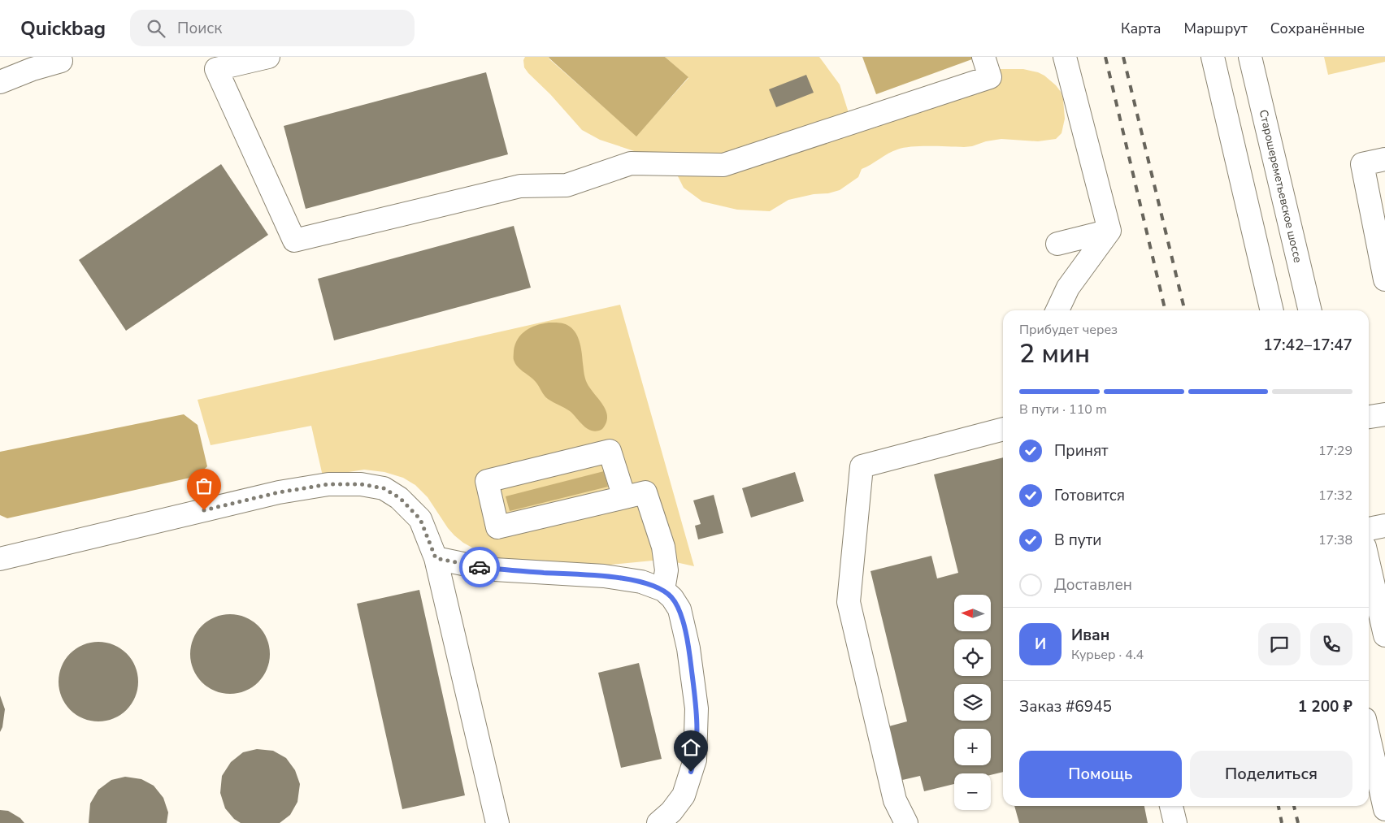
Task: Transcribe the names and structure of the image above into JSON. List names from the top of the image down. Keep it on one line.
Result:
{"streets":{"main road":["Старошереметьевское шоссе"]},"north":"left","page":{"header":"Quickbag","search":"Поиск","nav":["Карта","Маршрут","Сохранённые"],"heading":["2 мин","Прибудет через","17:42–17:47"],"panel":["Иван","Курьер · 4.4","Заказ #6945","1 200 ₽"],"bar":"В пути · 110 m","list":[["Принят","17:29"],["Готовится","17:32"],["В пути","17:38"],"Доставлен"],"map_buttons":["+","−"],"round":"И","buttons":["Помощь","Поделиться"]}}
